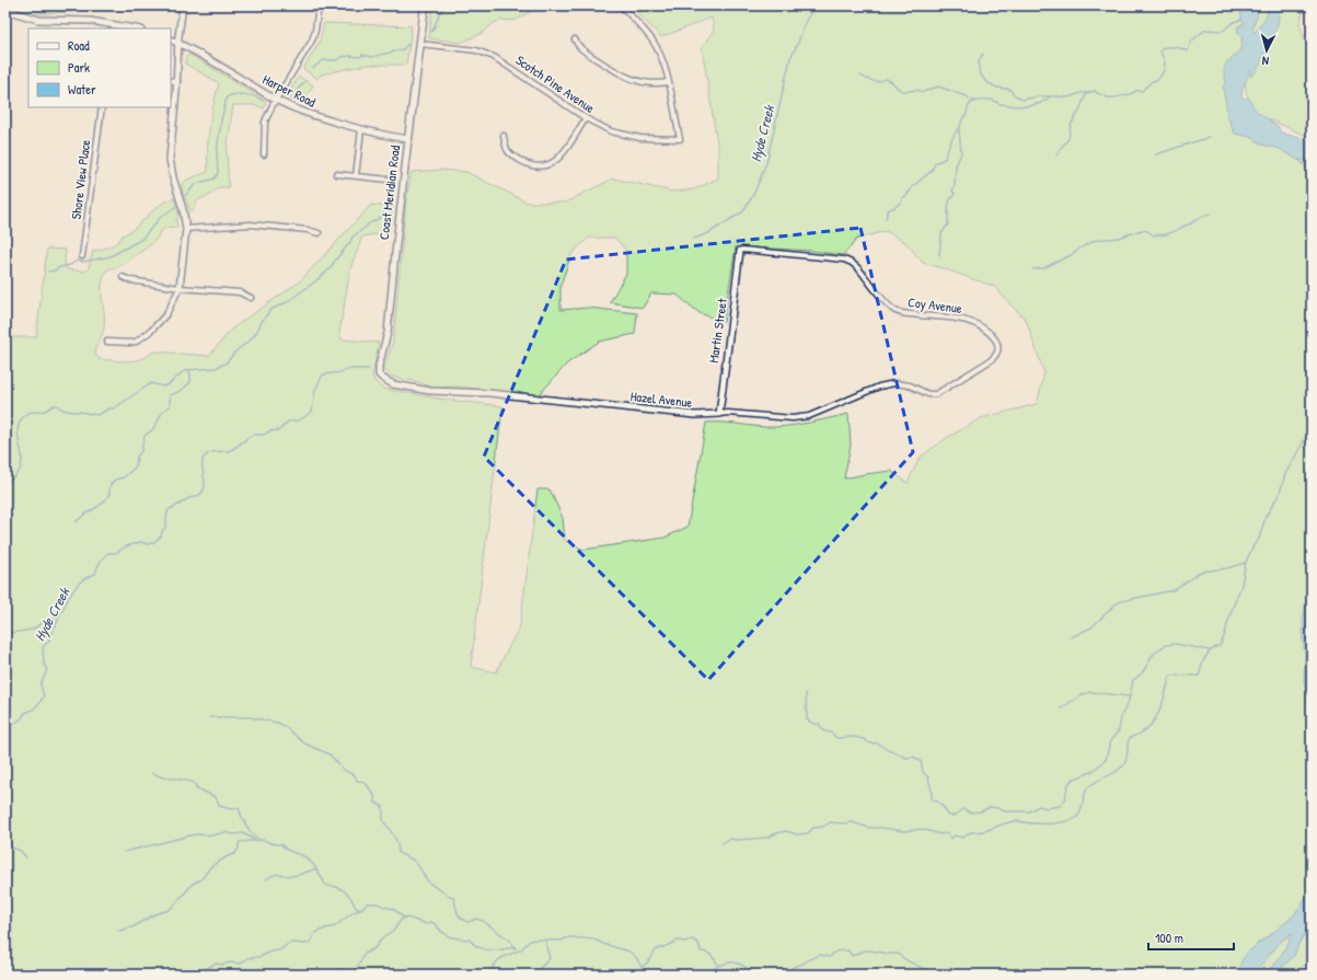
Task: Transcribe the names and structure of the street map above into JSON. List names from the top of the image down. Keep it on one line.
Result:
{"streets":{"main road":["Coast Meridian Road"],"street":["Scotch Pine Avenue","Harper Road","Shore View Place","Coy Avenue","Martin Street","Hazel Avenue"]},"crossings":[["Scotch Pine Avenue","Coast Meridian Road"],["Harper Road","Coast Meridian Road"],["Coast Meridian Road","Hazel Avenue"],["Coy Avenue","Martin Street"],["Coy Avenue","Hazel Avenue"],["Martin Street","Hazel Avenue"]],"water":["Hyde Creek"],"legend":["Road","Park","Water"],"scale_bar":"100 m","north":"bottom"}
